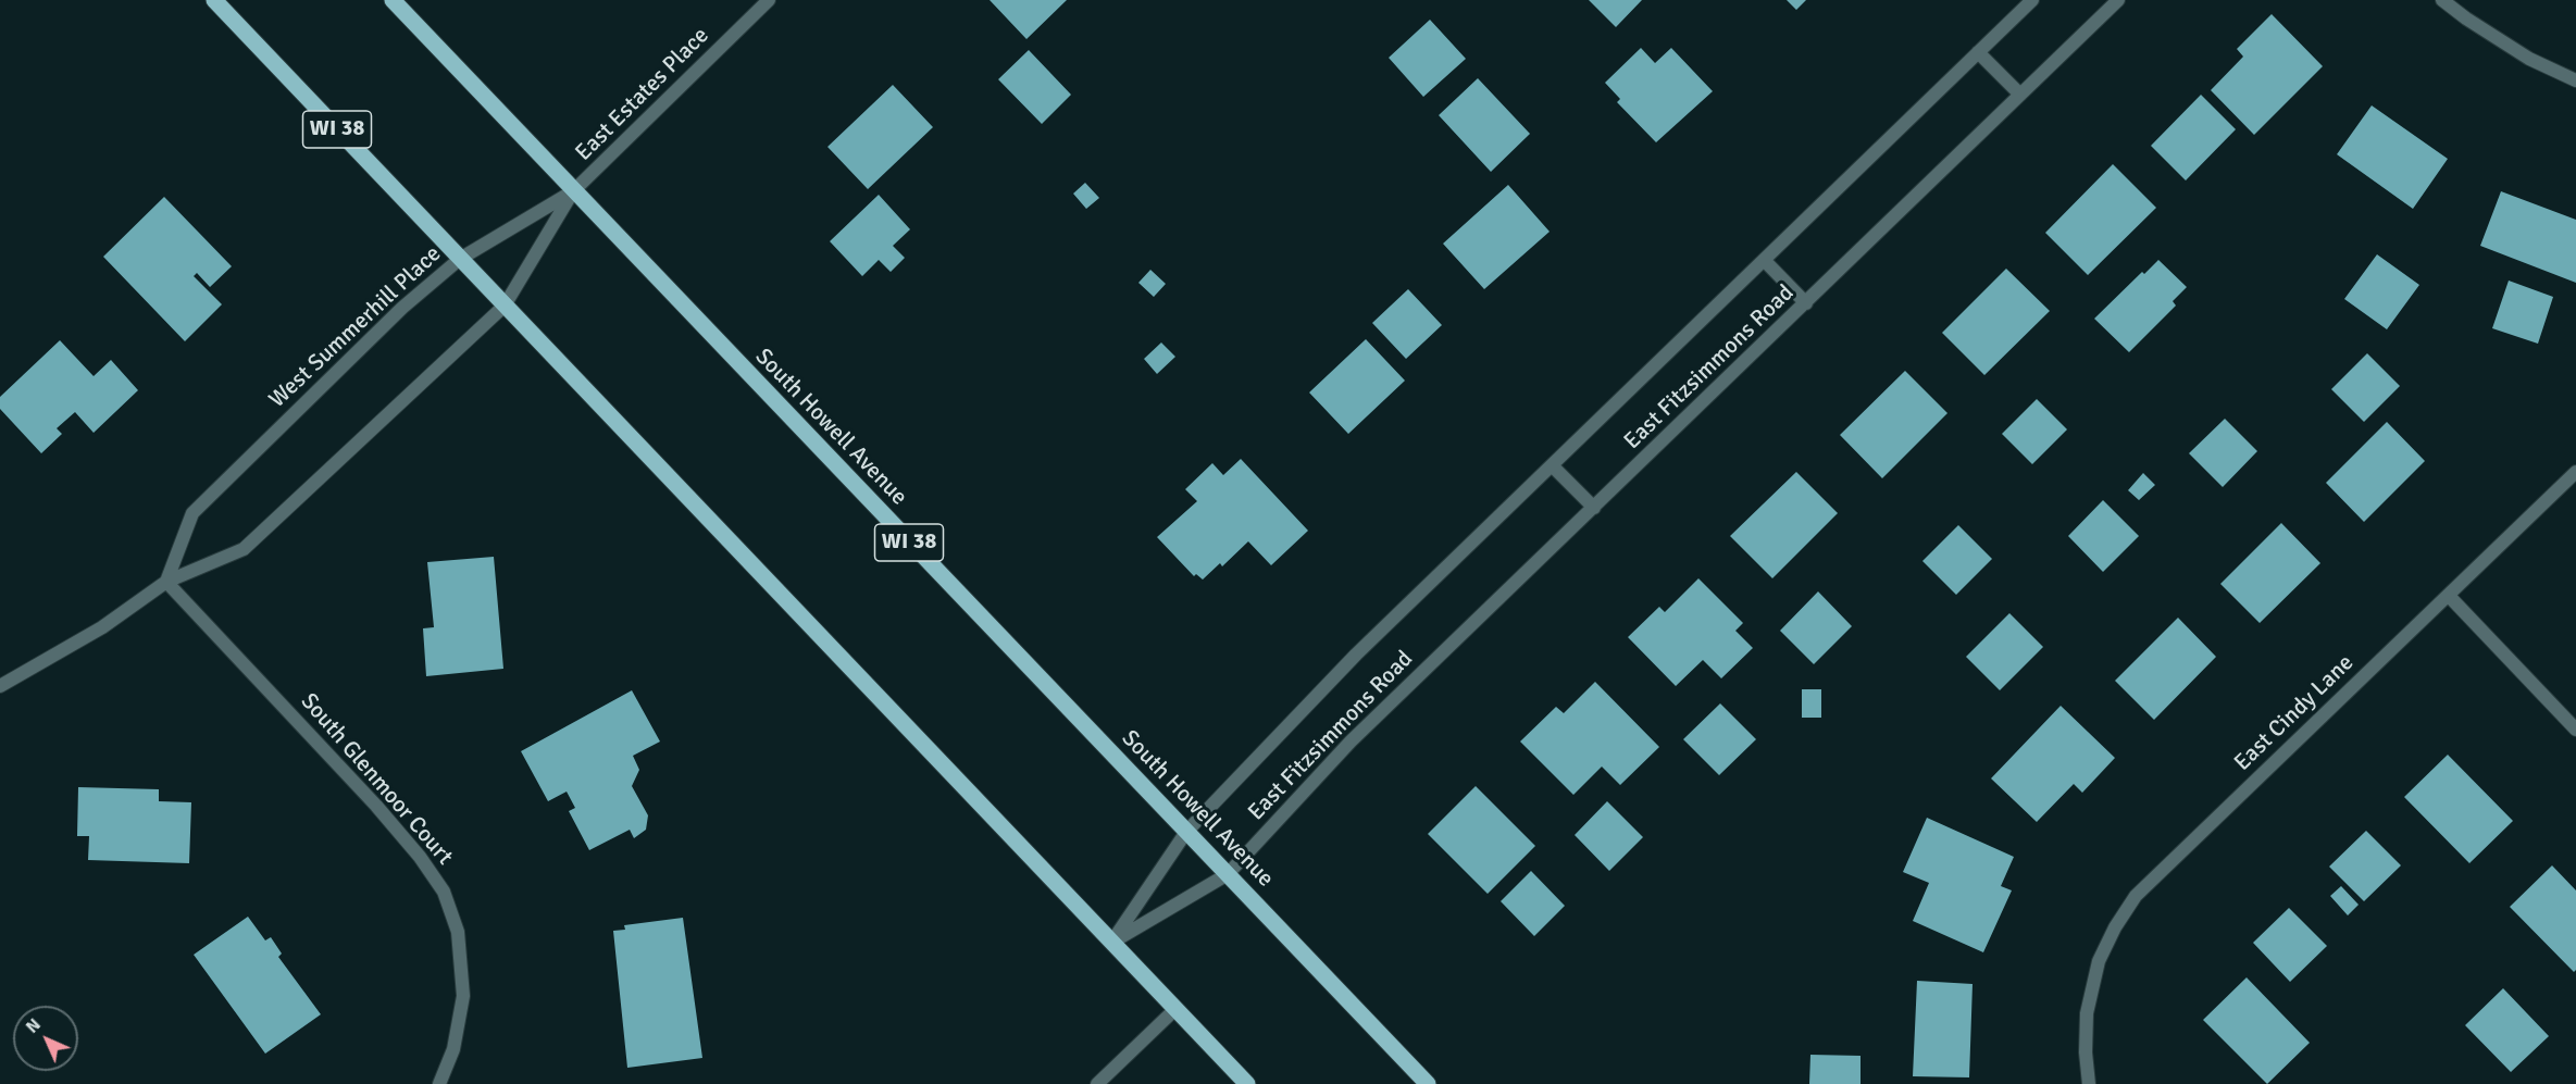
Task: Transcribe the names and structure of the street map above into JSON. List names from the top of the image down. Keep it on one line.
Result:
{"streets":{"main road":["WI 38","South Howell Avenue"],"street":["East Estates Place","West Summerhill Place","East Fitzsimmons Road","East Cindy Lane","South Glenmoor Court"]},"crossings":[["East Estates Place","West Summerhill Place"],["East Estates Place","South Howell Avenue"],["WI 38","West Summerhill Place"],["WI 38","East Fitzsimmons Road"],["West Summerhill Place","South Howell Avenue"],["West Summerhill Place","South Glenmoor Court"],["East Fitzsimmons Road","South Howell Avenue"]],"north":"top left"}
